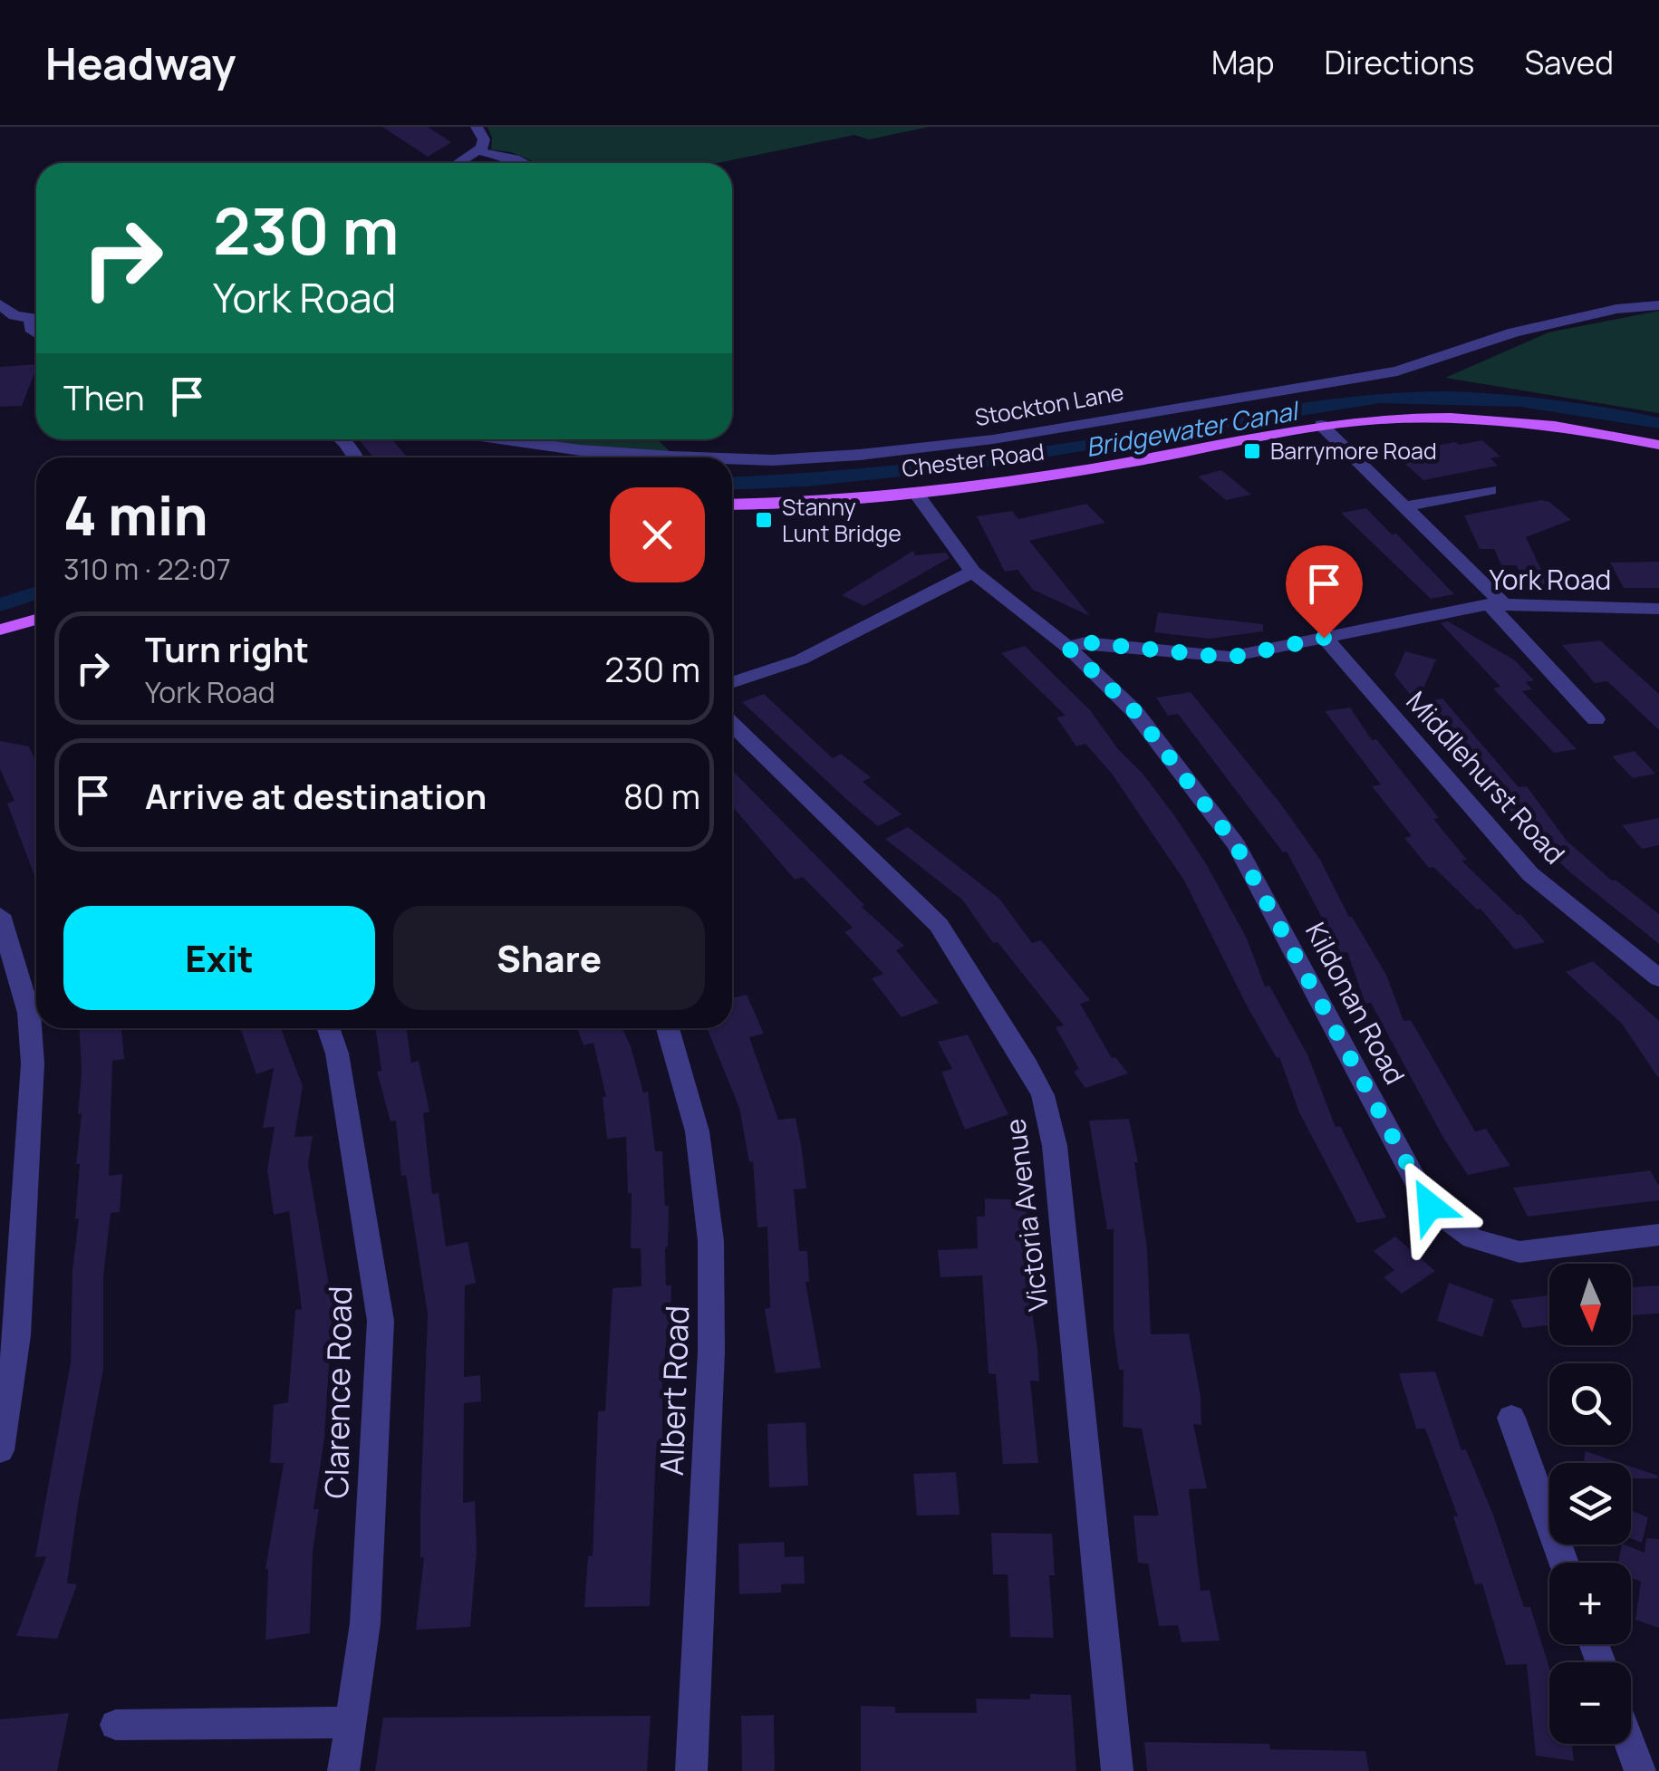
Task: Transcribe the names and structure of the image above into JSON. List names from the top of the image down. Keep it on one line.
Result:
{"streets":{"main road":["Chester Road"],"street":["Stockton Lane","York Road","Middlehurst Road","Kildonan Road","Victoria Avenue","Albert Road","Clarence Road"]},"crossings":[["York Road","Middlehurst Road"],["York Road","Kildonan Road"]],"water":["Bridgewater Canal"],"places":{"transit":["Barrymore Road","Stanny Lunt Bridge"]},"north":"bottom","page":{"header":"Headway","nav":["Map","Directions","Saved"],"turn":["230 m","York Road"],"then":"Then","heading":["4 min","310 m · 22:07"],"list":[{"name":"Turn right","note":"York Road","value":"230 m"},{"name":"Arrive at destination","value":"80 m"}],"buttons":["Exit","Share"],"map_buttons":["+","−"]}}
